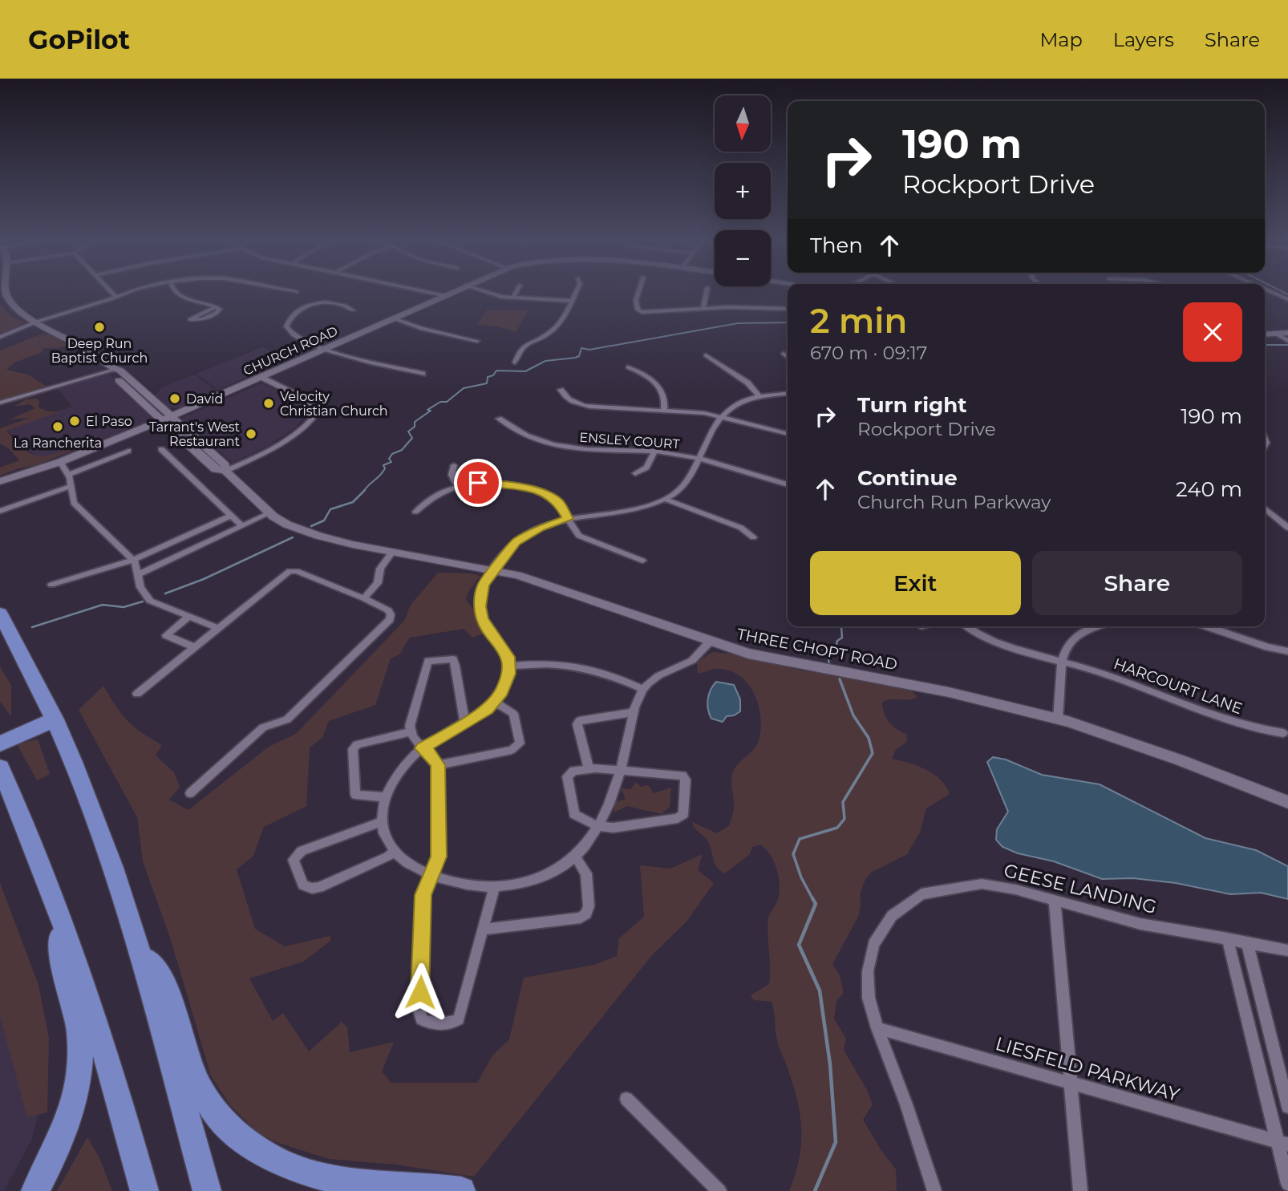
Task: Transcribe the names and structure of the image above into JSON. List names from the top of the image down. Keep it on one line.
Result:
{"streets":{"main road":["CHURCH ROAD","THREE CHOPT ROAD"],"street":["ENSLEY COURT","HARCOURT LANE","GEESE LANDING","LIESFELD PARKWAY"]},"crossings":[["CHURCH ROAD","THREE CHOPT ROAD"],["GEESE LANDING","LIESFELD PARKWAY"]],"places":["Deep Run Baptist Church","David","Velocity Christian Church","El Paso","La Rancherita","Tarrant's West Restaurant"],"north":"bottom","page":{"header":"GoPilot","nav":["Map","Layers","Share"],"map_buttons":["+","−"],"turn":["190 m","Rockport Drive"],"then":"Then","heading":["2 min","670 m · 09:17"],"list":[{"name":"Turn right","note":"Rockport Drive","value":"190 m"},{"name":"Continue","note":"Church Run Parkway","value":"240 m"}],"buttons":["Exit","Share"]}}
